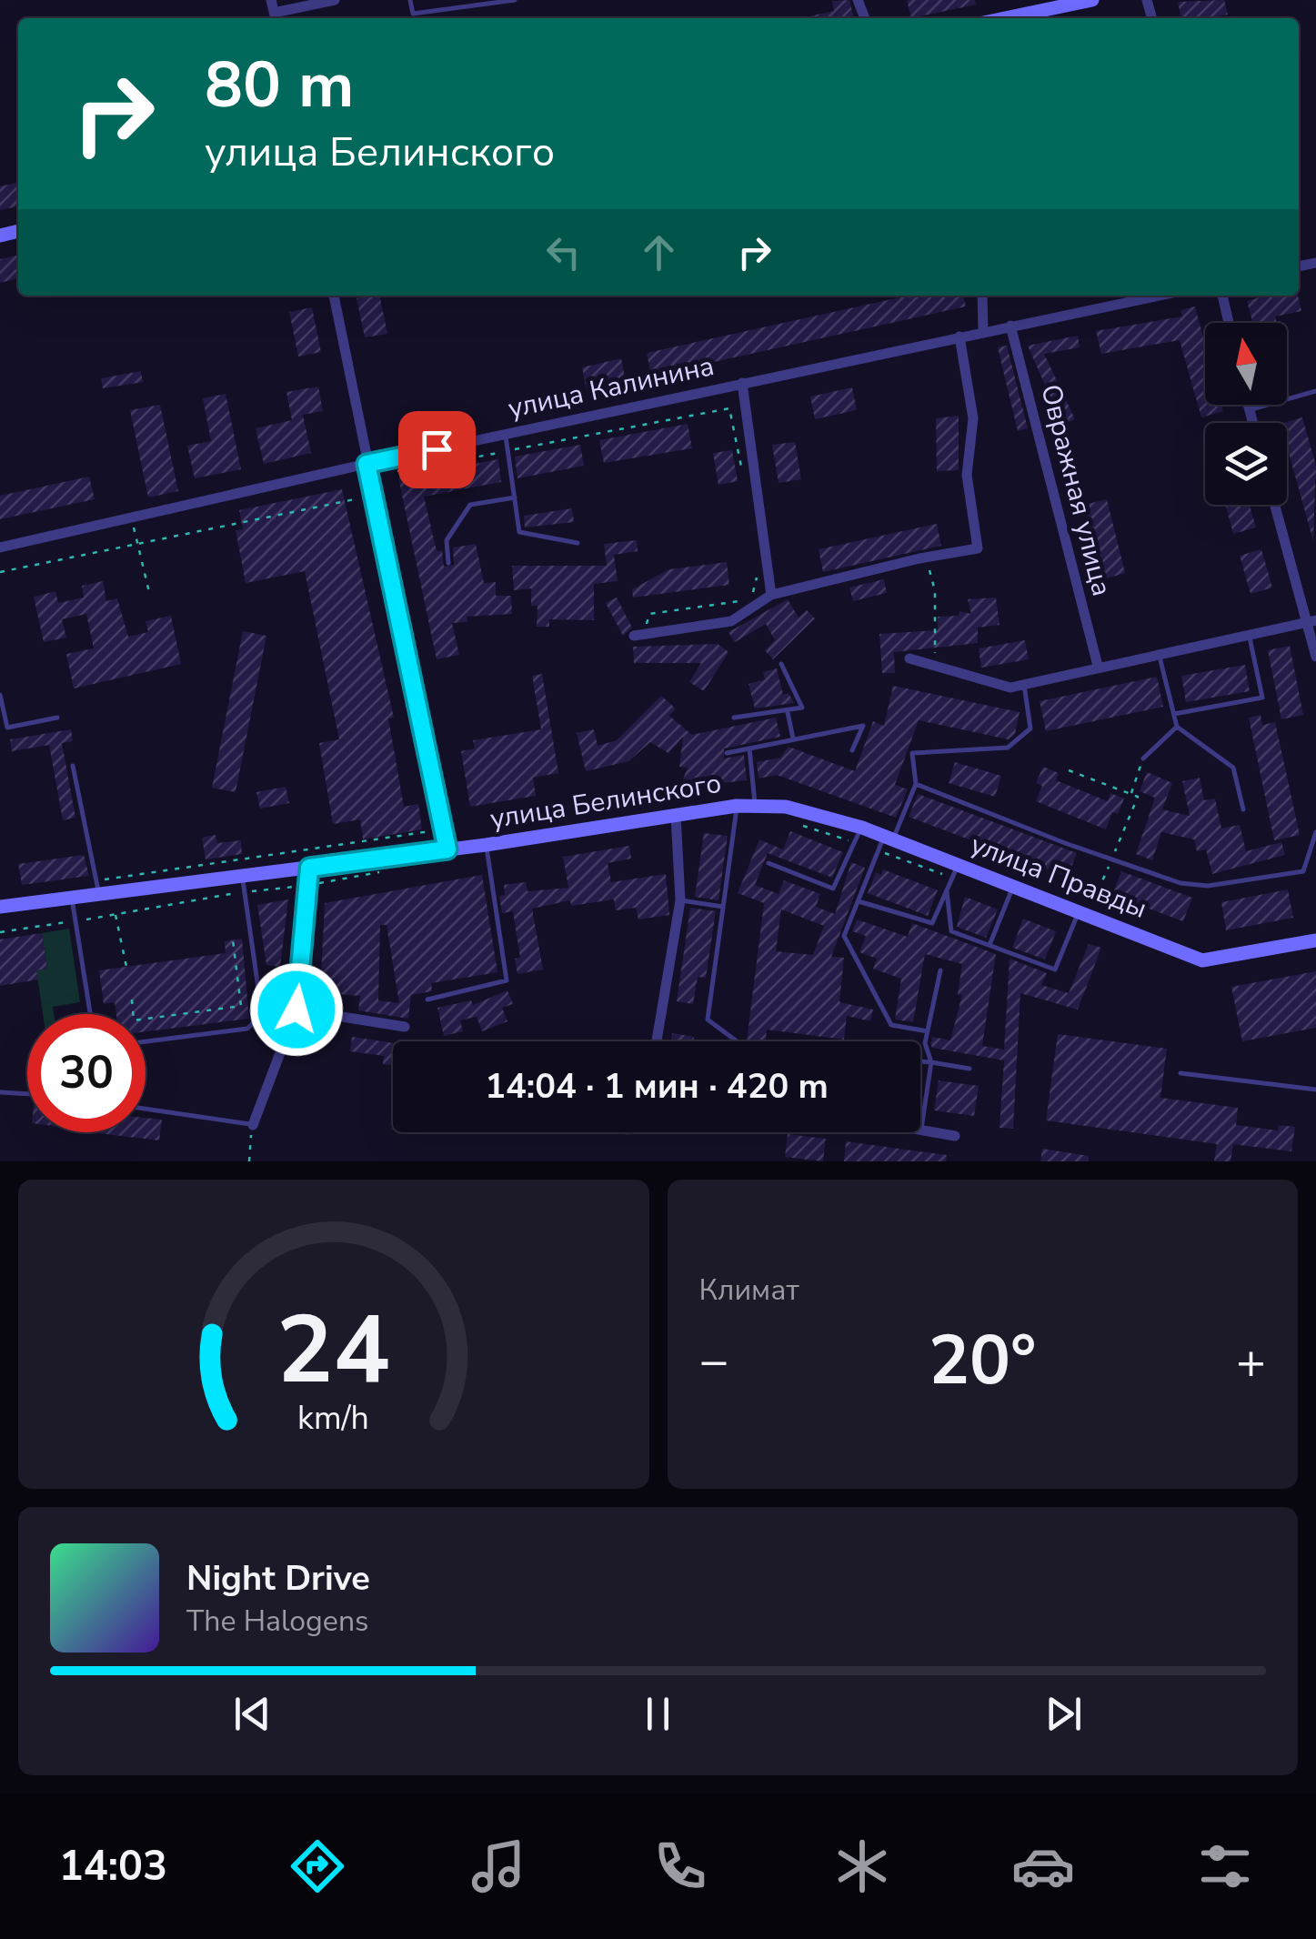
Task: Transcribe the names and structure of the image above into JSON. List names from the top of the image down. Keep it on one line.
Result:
{"streets":{"street":["улица Калинина","Овражная улица","улица Белинского","улица Правды"]},"crossings":[["улица Калинина","Овражная улица"],["улица Белинского","улица Правды"]],"north":"top","page":{"turn":["80 m","улица Белинского"],"limit":"30","trip":"14:04 · 1 мин · 420 m","tile":"Климат","heat":["−","20°","+"],"song":["Night Drive","The Halogens"],"tabs":"14:03","gauge":["24","km/h"]}}
